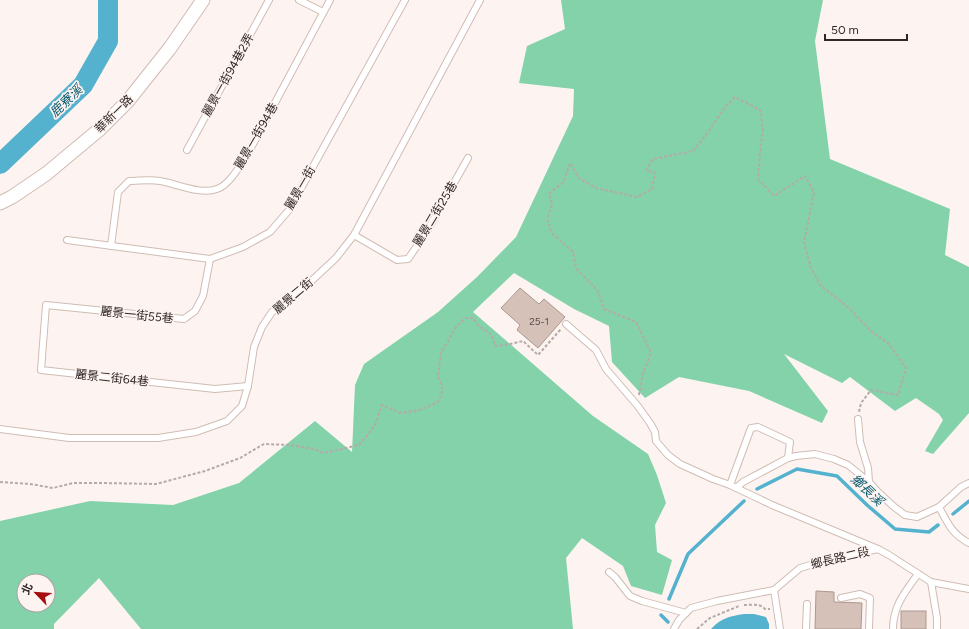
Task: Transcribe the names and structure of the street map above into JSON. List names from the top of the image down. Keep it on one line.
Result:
{"streets":{"street":["華新一路"],"lane":["麗景一街94巷2弄","麗景一街94巷","麗景一街","麗景二街25巷","麗景二街","麗景一街55巷","麗景二街64巷","鄉長路二段"]},"crossings":[["麗景一街94巷","麗景一街"],["麗景一街","麗景一街55巷"],["麗景二街25巷","麗景二街"],["麗景二街","麗景二街64巷"],["麗景一街55巷","麗景二街64巷"]],"water":["鹿寮溪","鄉長溪"],"house_numbers":["25-1"],"scale_bar":"50 m","north":"top left"}
